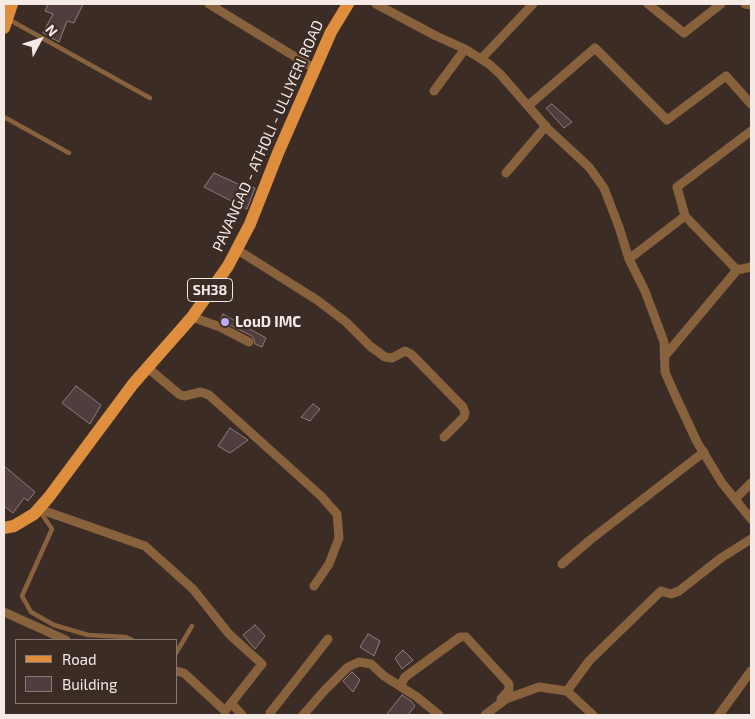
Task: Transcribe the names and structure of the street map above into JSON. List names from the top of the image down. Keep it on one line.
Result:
{"streets":{"main road":["PAVANGAD - ATHOLI - ULLIYERI ROAD","SH38"]},"places":["LouD IMC"],"legend":["Road","Building"],"north":"top right"}
